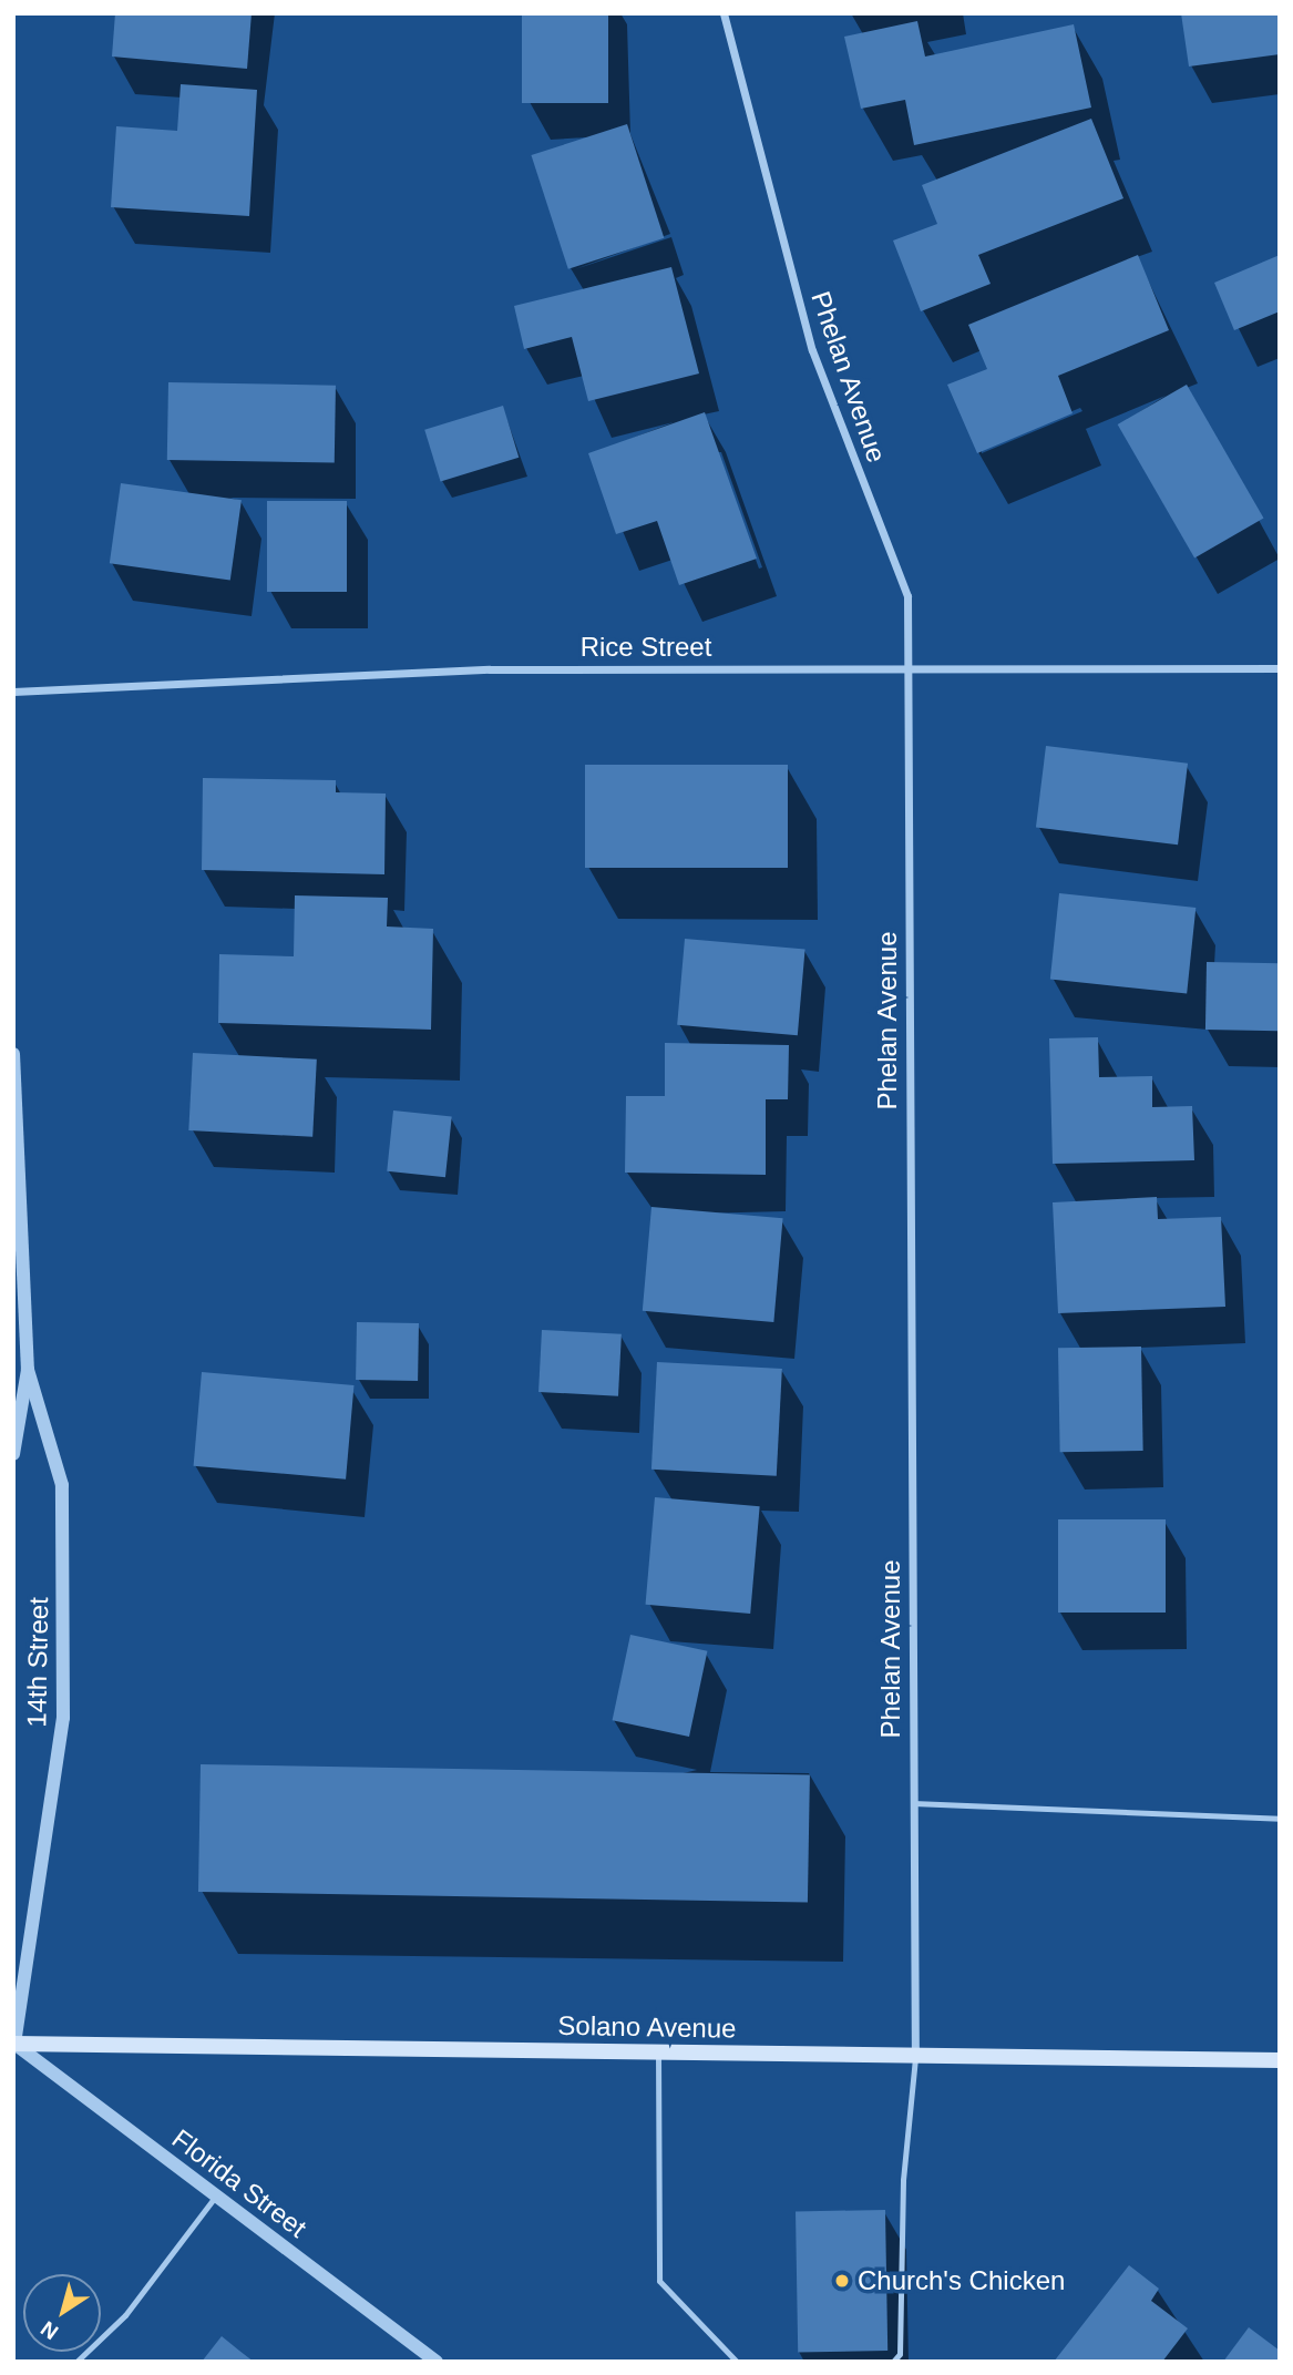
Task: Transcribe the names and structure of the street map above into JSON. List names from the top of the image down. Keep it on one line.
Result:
{"streets":{"main road":["Solano Avenue"],"street":["Phelan Avenue","Rice Street","14th Street","Florida Street"]},"crossings":[["Phelan Avenue","Rice Street"],["Phelan Avenue","Solano Avenue"],["14th Street","Solano Avenue"],["14th Street","Florida Street"],["Solano Avenue","Florida Street"]],"places":["Church's Chicken"],"north":"bottom left"}
